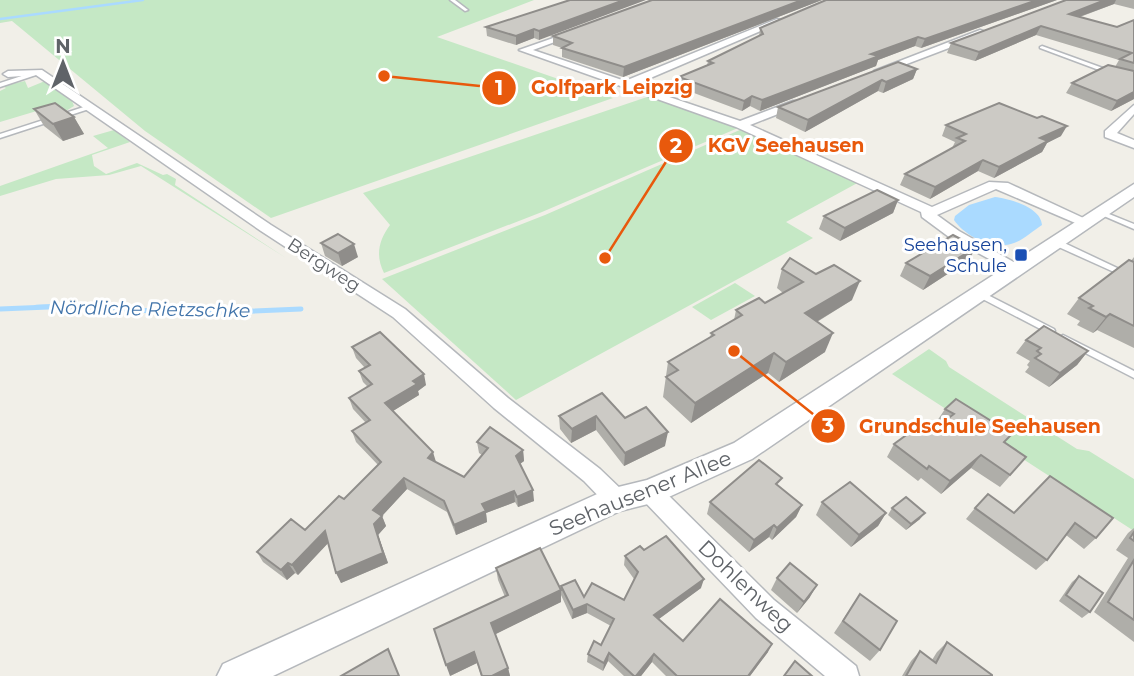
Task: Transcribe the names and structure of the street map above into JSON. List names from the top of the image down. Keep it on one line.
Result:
{"streets":{"street":["Bergweg","Seehausener Allee","Dohlenweg"]},"crossings":[["Bergweg","Seehausener Allee"],["Seehausener Allee","Dohlenweg"]],"water":["Nördliche Rietzschke"],"places":{"other":["Golfpark Leipzig","KGV Seehausen","Grundschule Seehausen"],"transit":["Seehausen, Schule"]},"north":"top"}
